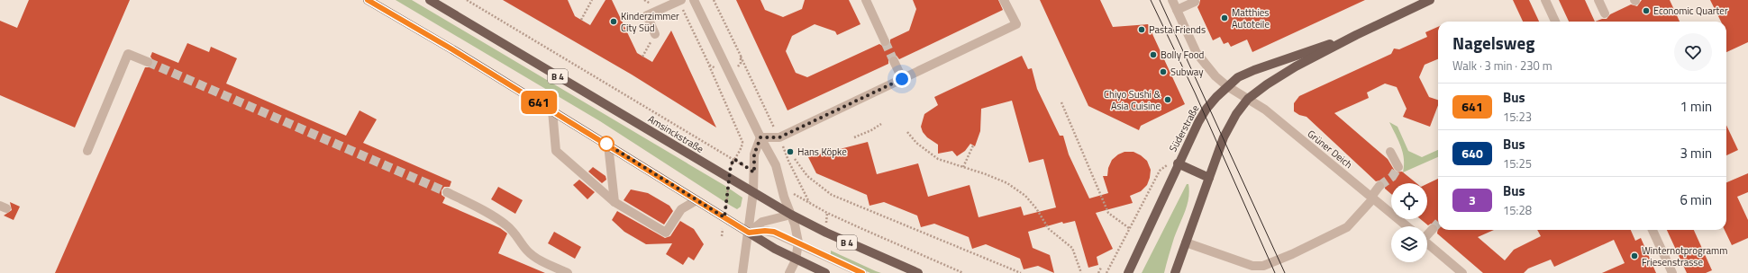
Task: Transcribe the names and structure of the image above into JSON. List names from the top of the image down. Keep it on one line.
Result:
{"streets":{"main road":["B 4","Süderstraße","Amsinckstraße"],"street":["Grüner Deich"]},"crossings":[["Süderstraße","Grüner Deich"]],"places":["Economic Quarter","Matthies Autoteile","Kinderzimmer City Süd","Pasta Friends","Bolly Food","Subway","Chiyo Sushi & Asia Cuisine","Hans Köpke","Winternotprogramm Friesenstrasse"],"lines":["bus line 641"],"page":{"on_map":"641","heading":["Nagelsweg","Walk · 3 min · 230 m"],"list":[{"mark":"641","name":"Bus","note":"15:23","value":"1 min"},{"mark":"640","name":"Bus","note":"15:25","value":"3 min"},{"mark":"3","name":"Bus","note":"15:28","value":"6 min"}]}}
